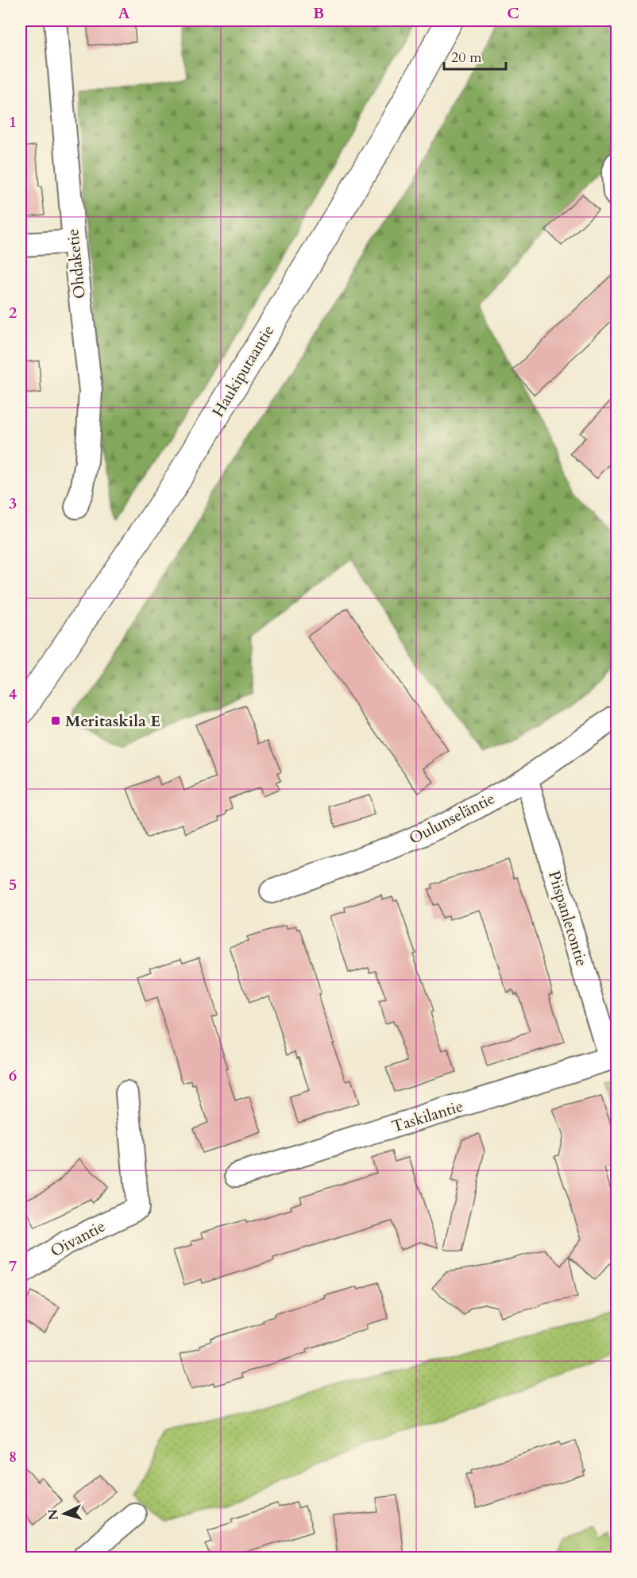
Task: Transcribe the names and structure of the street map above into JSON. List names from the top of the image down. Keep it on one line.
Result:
{"streets":{"main road":["Haukiputaantie"],"street":["Ohdaketie","Oulunseläntie","Piispanletontie","Taskilantie","Oivantie"]},"crossings":[["Oulunseläntie","Piispanletontie"],["Piispanletontie","Taskilantie"]],"places":{"transit":["Meritaskila E"]},"scale_bar":"20 m","north":"left","grid":{"columns":["A","B","C"],"rows":["1","2","3","4","5","6","7","8"]}}
